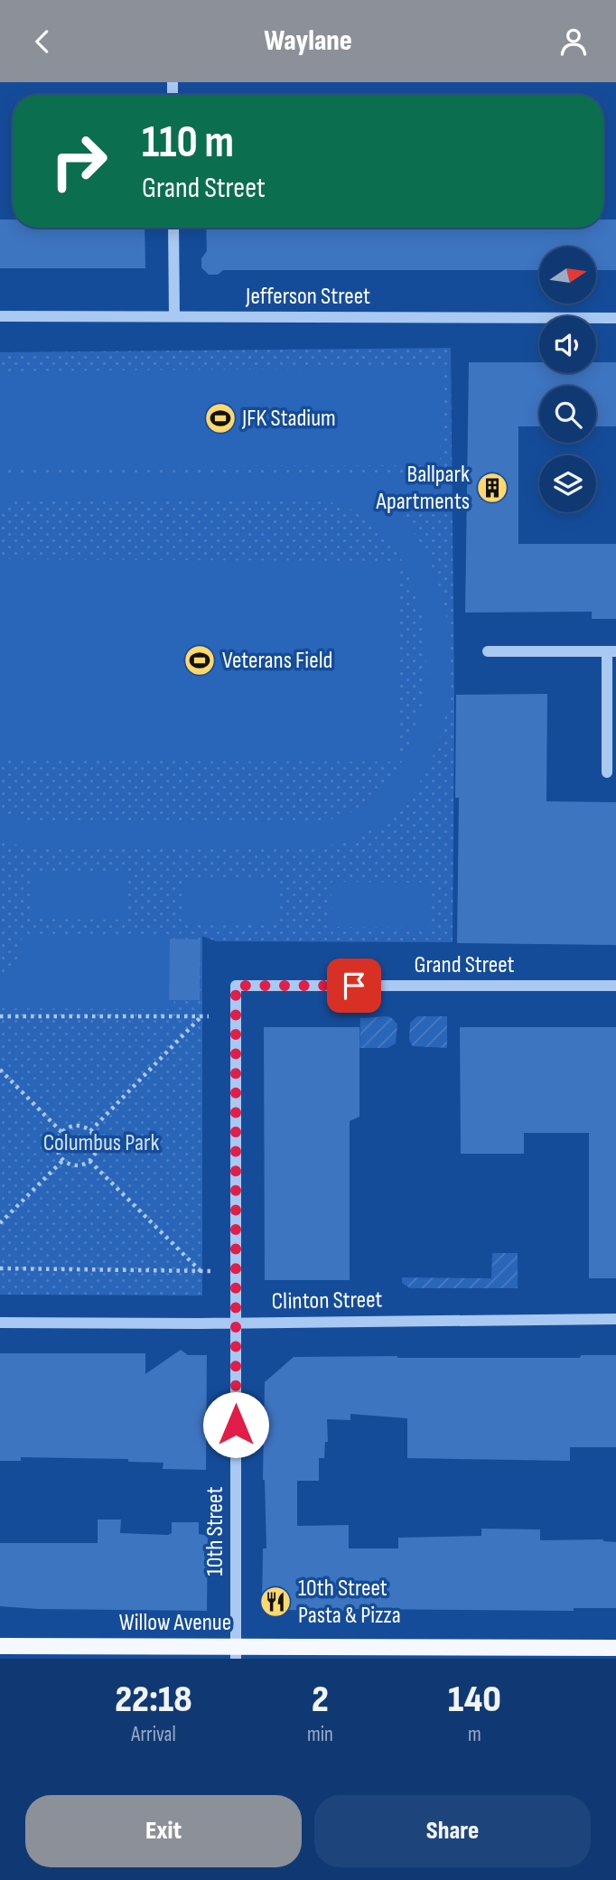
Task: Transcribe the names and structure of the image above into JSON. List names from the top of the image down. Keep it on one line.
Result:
{"streets":{"main road":["Willow Avenue"],"street":["Jefferson Street","Grand Street","Clinton Street","10th Street"]},"crossings":[["Grand Street","10th Street"],["Clinton Street","10th Street"],["10th Street","Willow Avenue"]],"parks":["Columbus Park"],"places":{"sports":["JFK Stadium","Veterans Field"],"building":["Ballpark Apartments"],"restaurant":["10th Street Pasta & Pizza"]},"north":"right","page":{"header":"Waylane","turn":["110 m","Grand Street"],"eta":["22:18","Arrival","2","min","140","m"],"buttons":["Exit","Share"]}}
